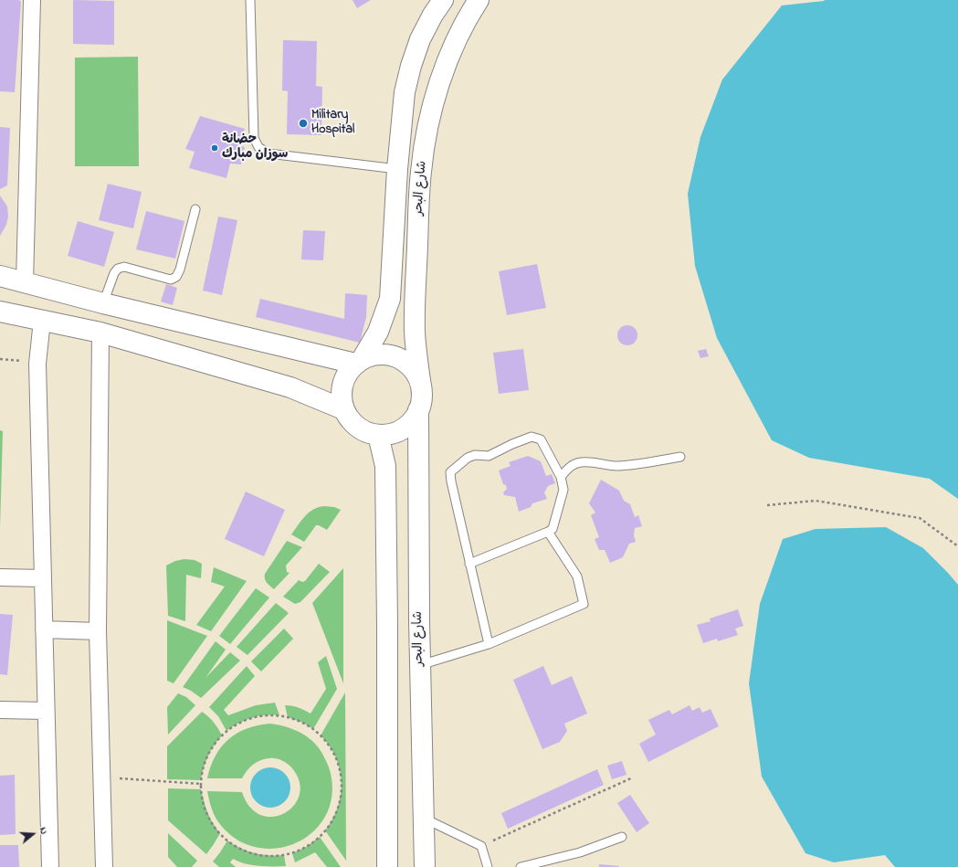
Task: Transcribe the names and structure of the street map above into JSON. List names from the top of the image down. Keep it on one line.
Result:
{"streets":{"main road":["شارع البحر"]},"places":["Military Hospital","حضانة سوزان مبارك"],"north":"right"}
